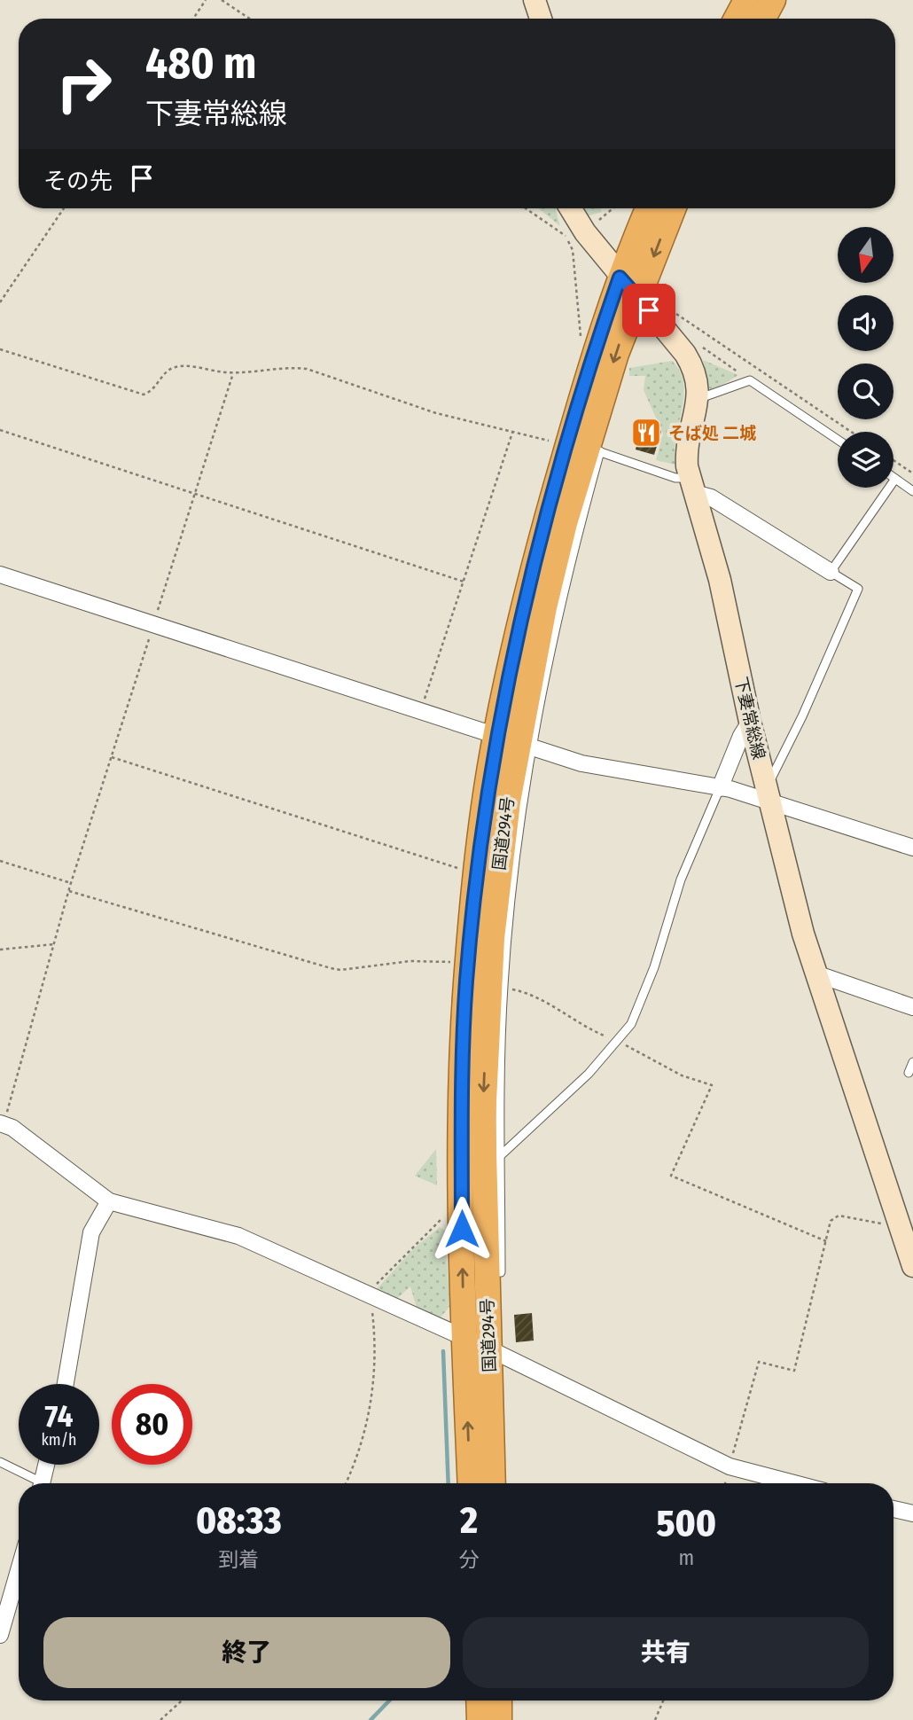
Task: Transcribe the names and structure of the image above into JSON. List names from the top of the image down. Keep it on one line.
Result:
{"streets":{"highway":["国道294号"],"main road":["下妻常総線"]},"crossings":[["下妻常総線","国道294号"]],"places":{"restaurant":["そば処 二城"]},"north":"bottom","page":{"turn":["480 m","下妻常総線"],"then":"その先","speed":"74 km/h","limit":"80","eta":["08:33","到着","2","分","500","m"],"buttons":["終了","共有"]}}
